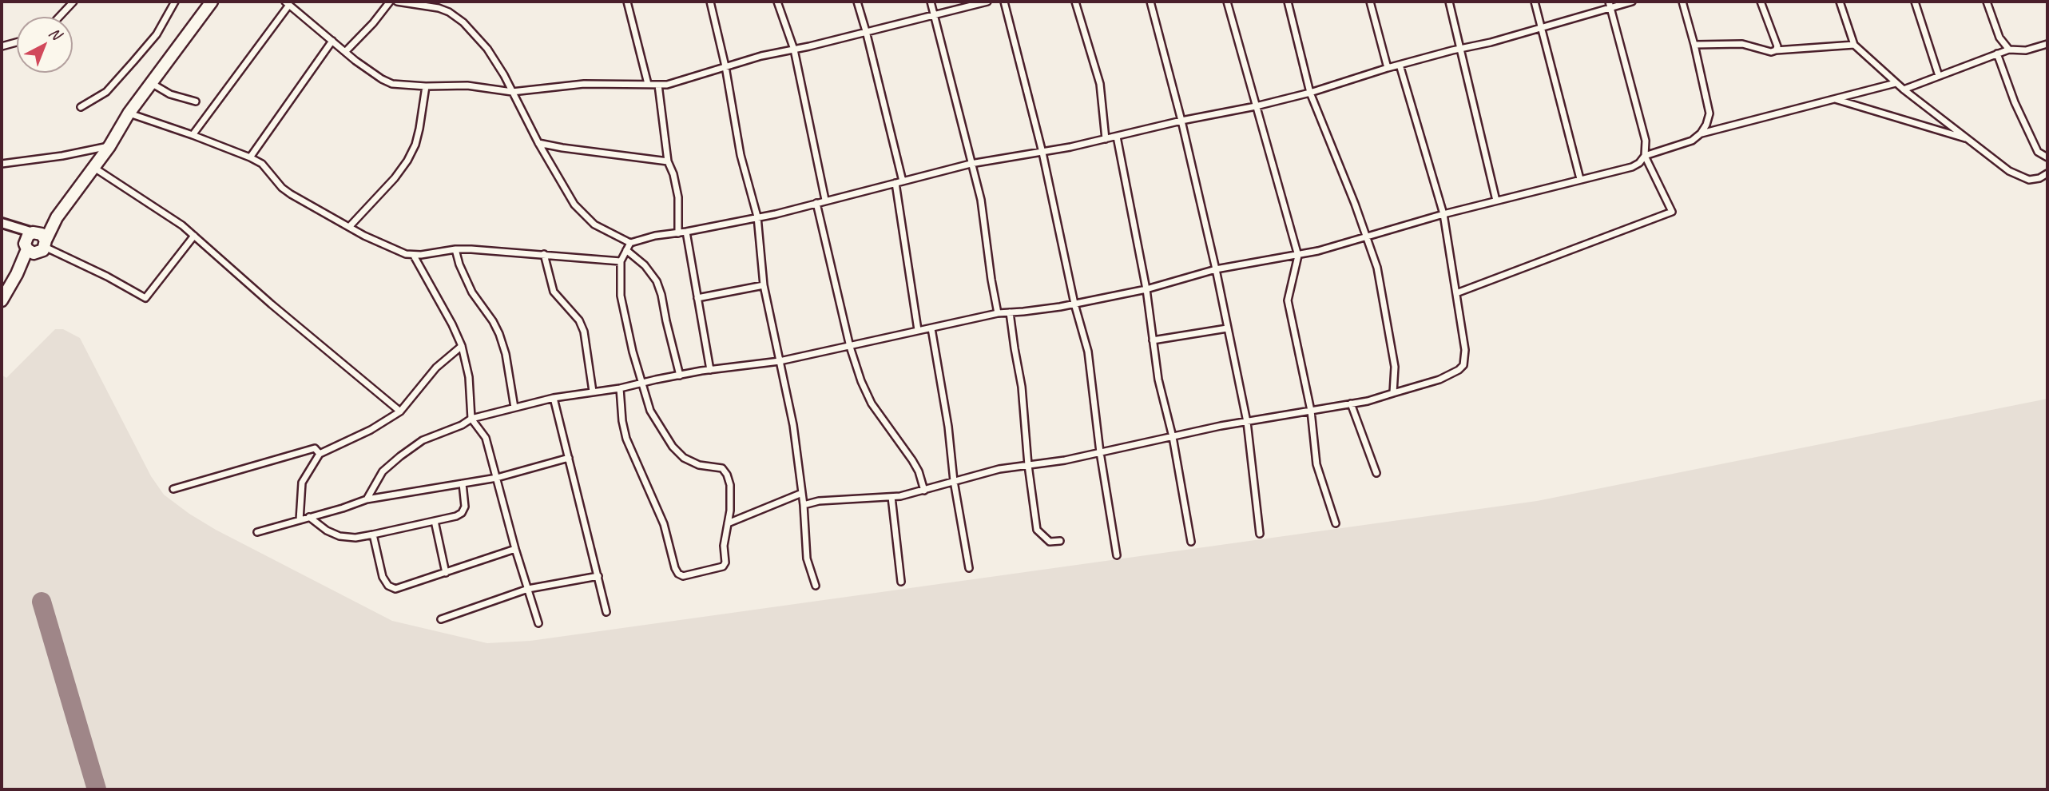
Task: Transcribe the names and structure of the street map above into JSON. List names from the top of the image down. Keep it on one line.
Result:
{"north":"top right"}
